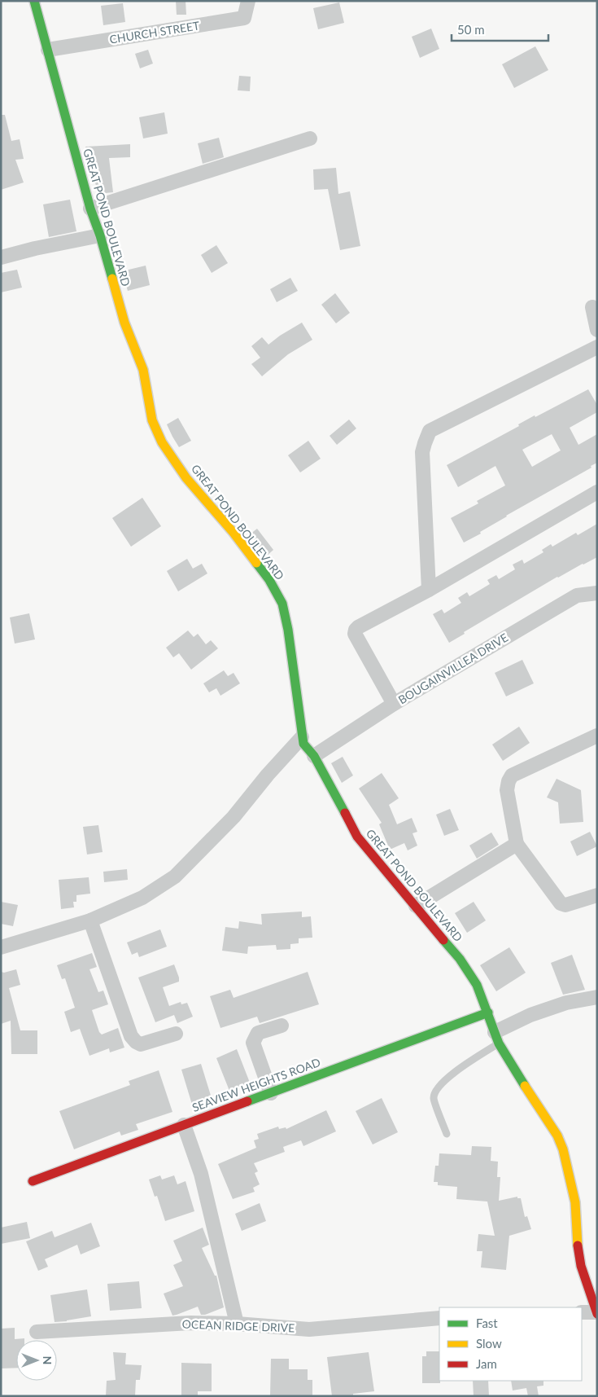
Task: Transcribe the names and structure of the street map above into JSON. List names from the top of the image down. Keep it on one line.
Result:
{"streets":{"street":["CHURCH STREET","GREAT POND BOULEVARD","BOUGAINVILLEA DRIVE","SEAVIEW HEIGHTS ROAD","OCEAN RIDGE DRIVE"]},"crossings":[["CHURCH STREET","GREAT POND BOULEVARD"],["GREAT POND BOULEVARD","BOUGAINVILLEA DRIVE"],["GREAT POND BOULEVARD","SEAVIEW HEIGHTS ROAD"]],"legend":["Fast","Slow","Jam"],"scale_bar":"50 m","north":"right"}
